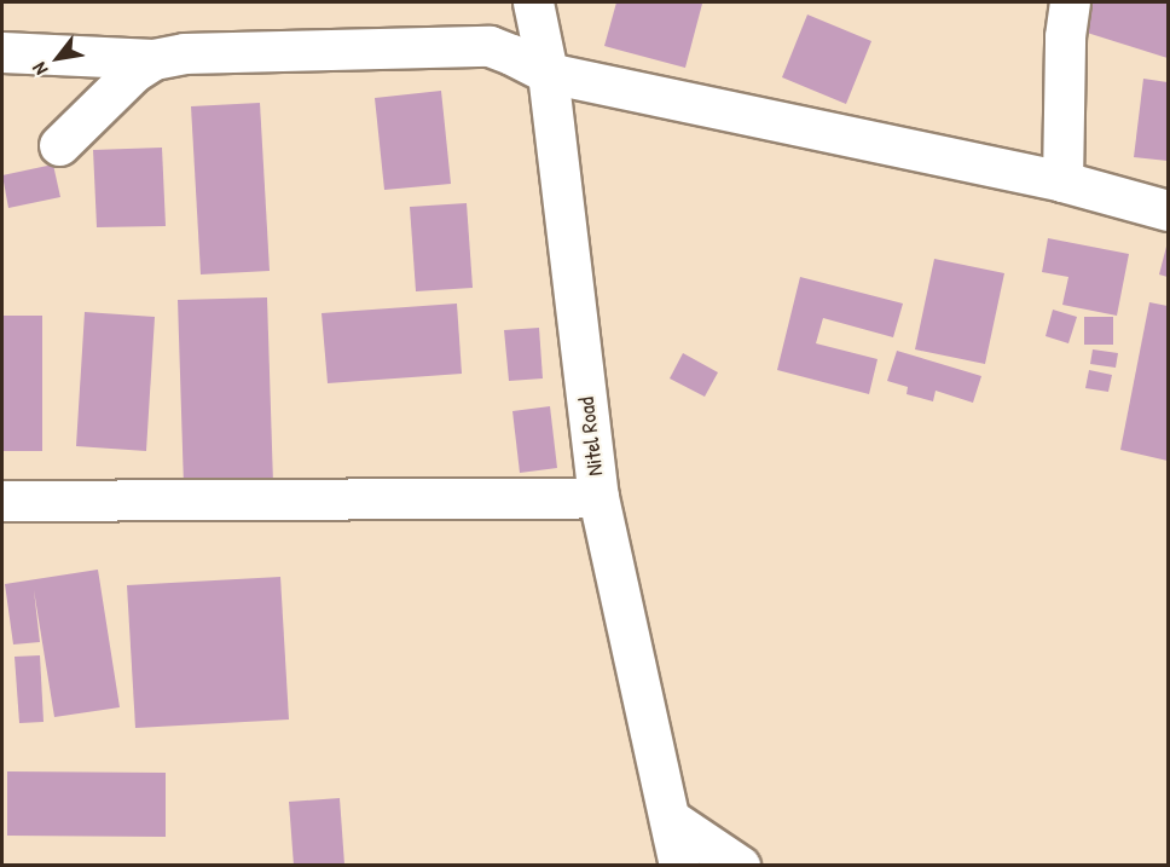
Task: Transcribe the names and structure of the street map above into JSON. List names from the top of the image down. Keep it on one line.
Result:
{"streets":{"street":["Nitel Road"]},"north":"bottom left"}
